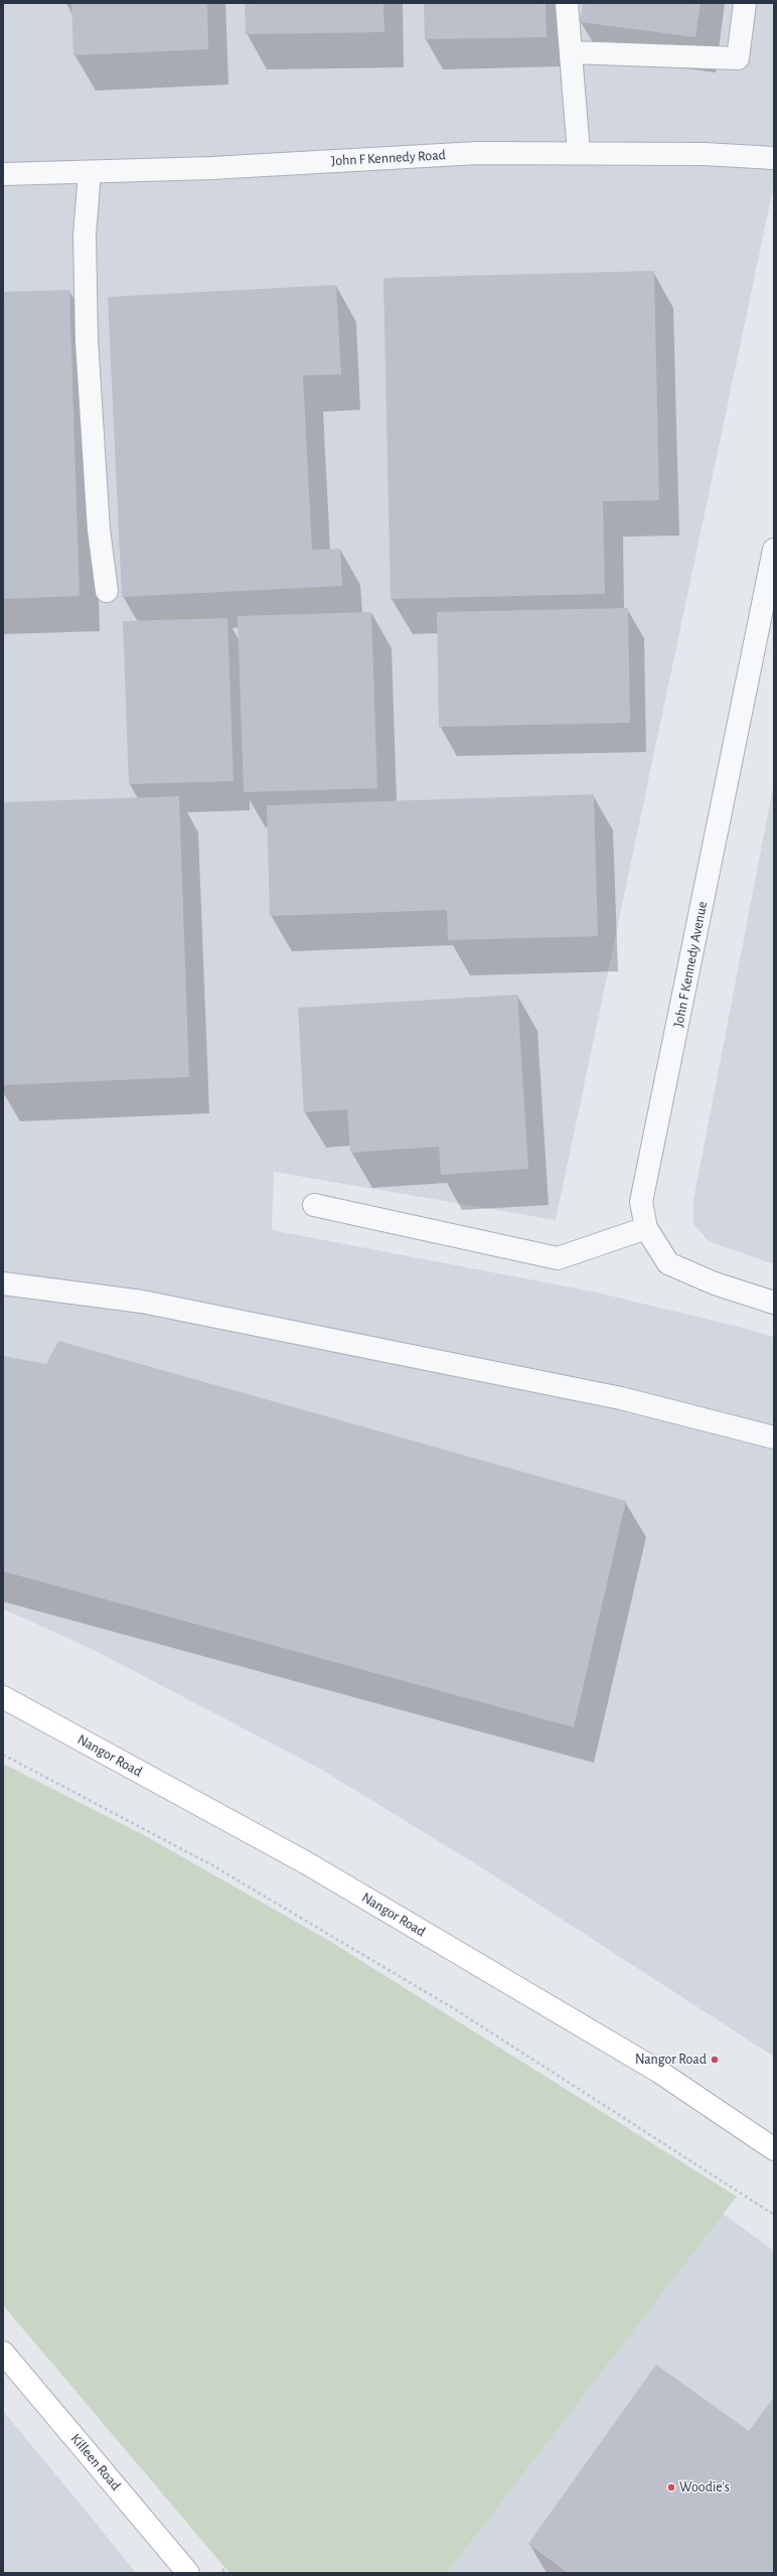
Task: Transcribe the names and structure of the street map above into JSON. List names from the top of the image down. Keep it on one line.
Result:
{"streets":{"main road":["Nangor Road","Killeen Road"],"street":["John F Kennedy Road","John F Kennedy Avenue"]},"places":["Nangor Road","Woodie's"]}
